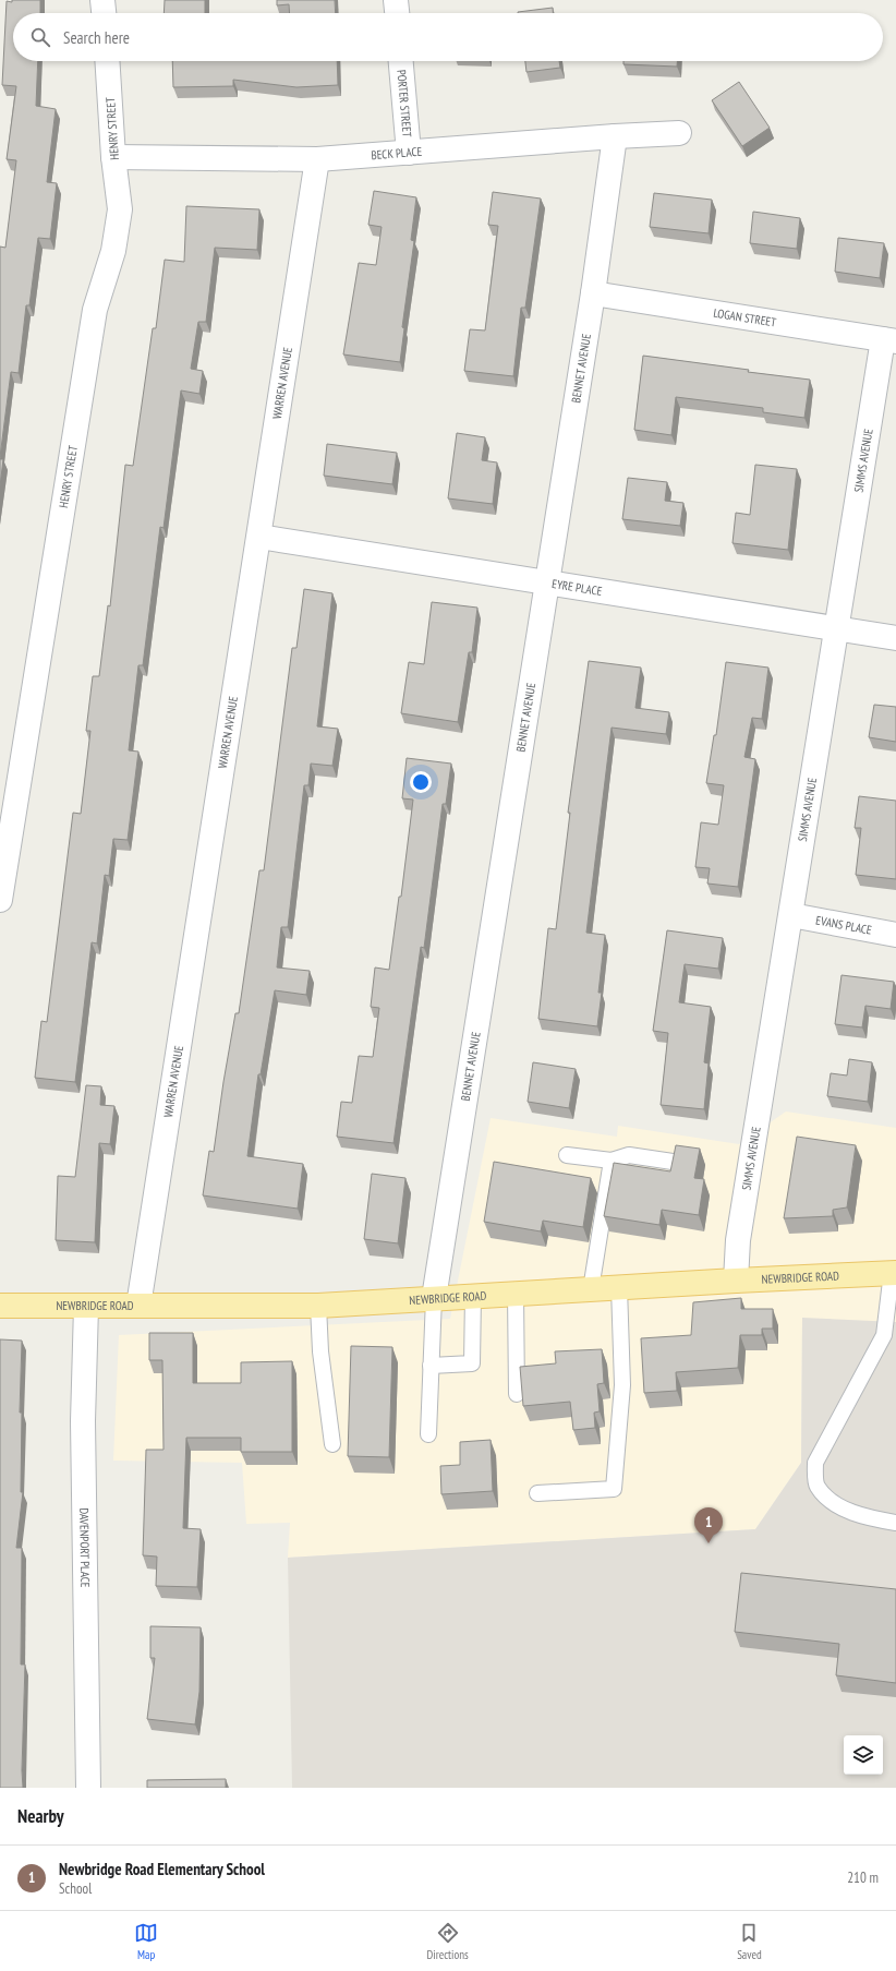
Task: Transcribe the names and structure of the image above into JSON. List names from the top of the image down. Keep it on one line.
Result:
{"streets":{"main road":["NEWBRIDGE ROAD"],"street":["PORTER STREET","HENRY STREET","BECK PLACE","LOGAN STREET","BENNET AVENUE","WARREN AVENUE","SIMMS AVENUE","EYRE PLACE","EVANS PLACE","DAVENPORT PLACE"]},"crossings":[["PORTER STREET","BECK PLACE"],["HENRY STREET","BECK PLACE"],["BECK PLACE","BENNET AVENUE"],["BECK PLACE","WARREN AVENUE"],["LOGAN STREET","BENNET AVENUE"],["LOGAN STREET","SIMMS AVENUE"],["BENNET AVENUE","EYRE PLACE"],["BENNET AVENUE","NEWBRIDGE ROAD"],["WARREN AVENUE","EYRE PLACE"],["WARREN AVENUE","NEWBRIDGE ROAD"],["SIMMS AVENUE","EYRE PLACE"],["SIMMS AVENUE","EVANS PLACE"],["SIMMS AVENUE","NEWBRIDGE ROAD"],["NEWBRIDGE ROAD","DAVENPORT PLACE"]],"page":{"search":"Search here","pins":"1","heading":"Nearby","list":[{"mark":"1","name":"Newbridge Road Elementary School","note":"School","value":"210 m"}],"nav":["Map","Directions","Saved"]}}
